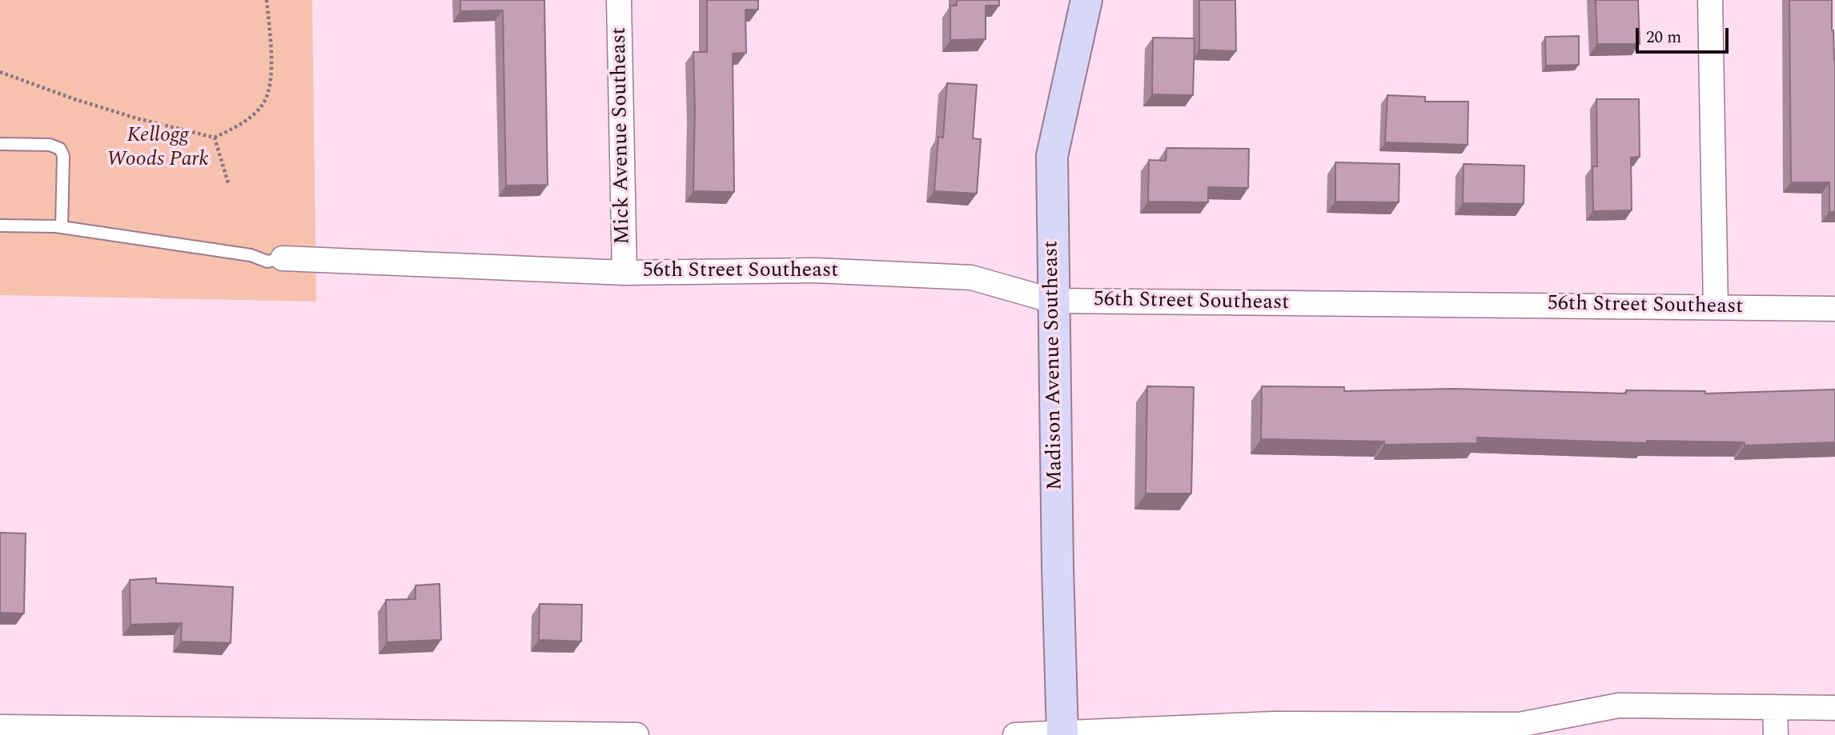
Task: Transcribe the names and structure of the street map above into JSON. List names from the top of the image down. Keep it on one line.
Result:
{"streets":{"street":["Mick Avenue Southeast","56th Street Southeast","Madison Avenue Southeast"]},"crossings":[["Mick Avenue Southeast","56th Street Southeast"],["56th Street Southeast","Madison Avenue Southeast"]],"parks":["Kellogg Woods Park"],"scale_bar":"20 m"}
